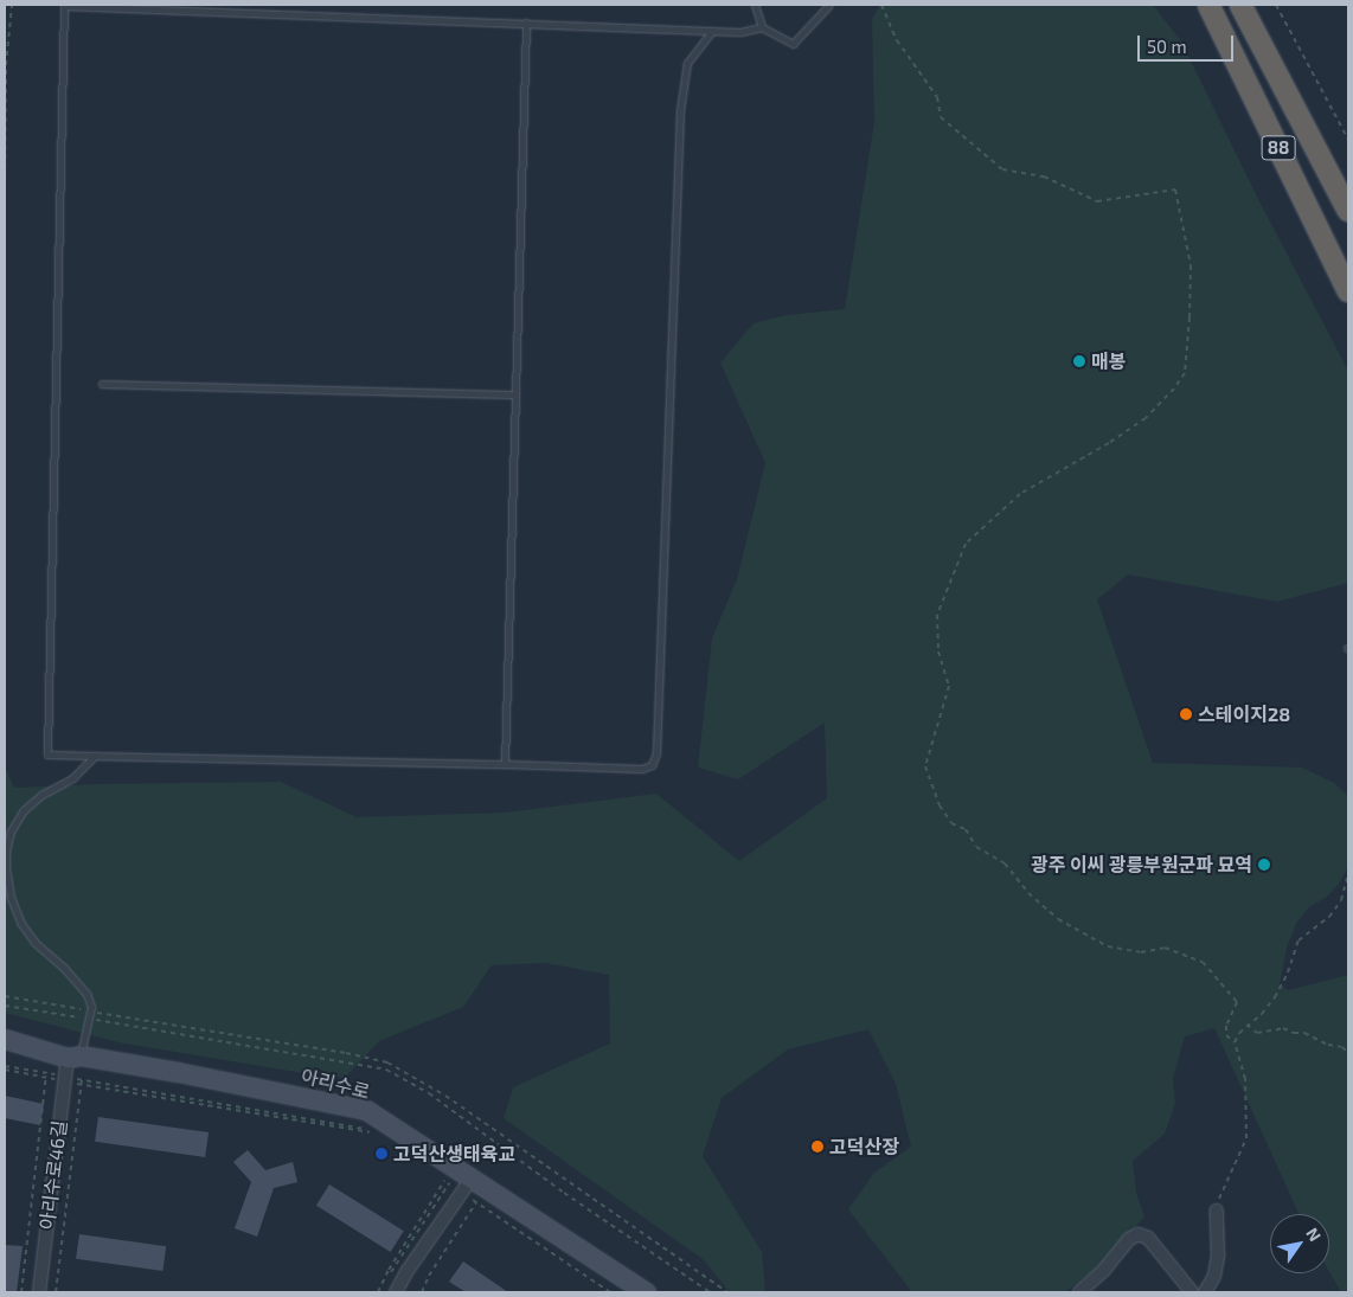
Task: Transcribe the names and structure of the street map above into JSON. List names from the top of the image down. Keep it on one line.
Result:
{"streets":{"highway":["88"],"main road":["아리수로"],"street":["아리수로46길"]},"crossings":[["아리수로","아리수로46길"]],"places":["매봉","스테이지28","광주 이씨 광릉부원군파 묘역","고덕산장","고덕산생태육교"],"scale_bar":"50 m","north":"top right"}
